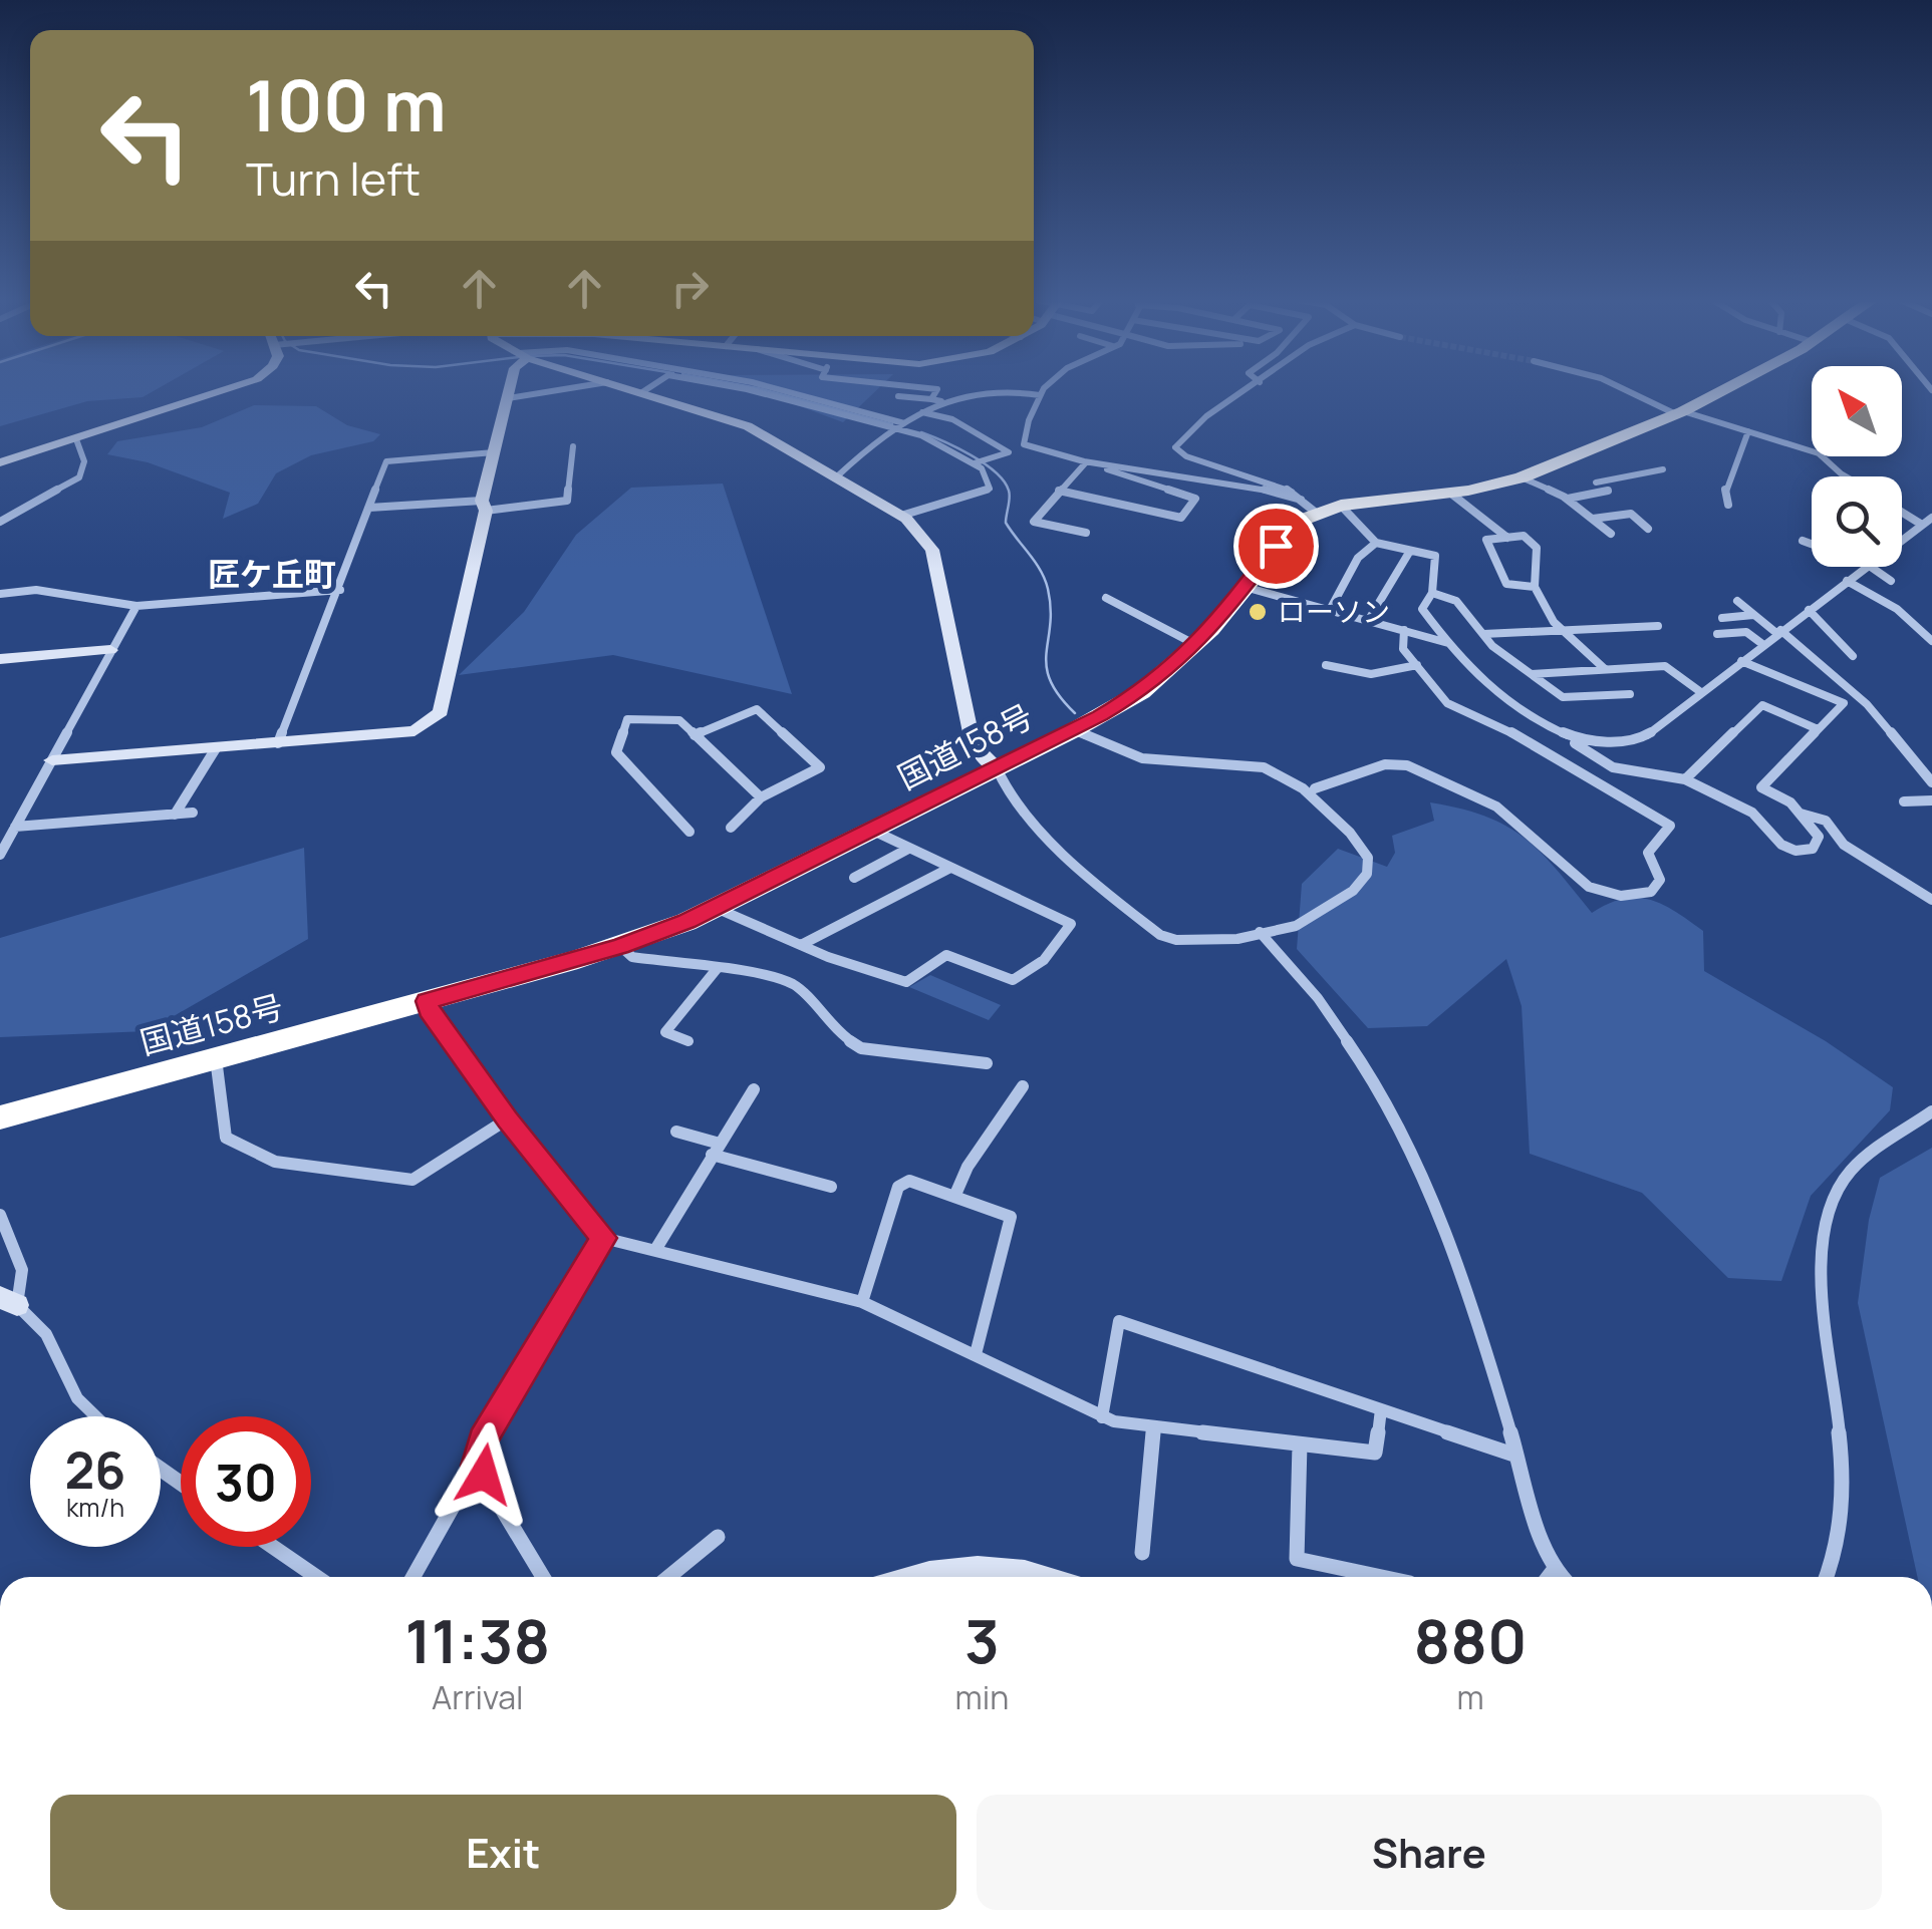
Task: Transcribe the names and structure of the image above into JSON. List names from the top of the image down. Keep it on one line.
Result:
{"streets":{"highway":["国道158号"]},"districts":["匠ケ丘町"],"places":["ローソン"],"north":"top left","page":{"turn":["100 m","Turn left"],"speed":"26 km/h","limit":"30","eta":["11:38","Arrival","3","min","880","m"],"buttons":["Exit","Share"]}}
